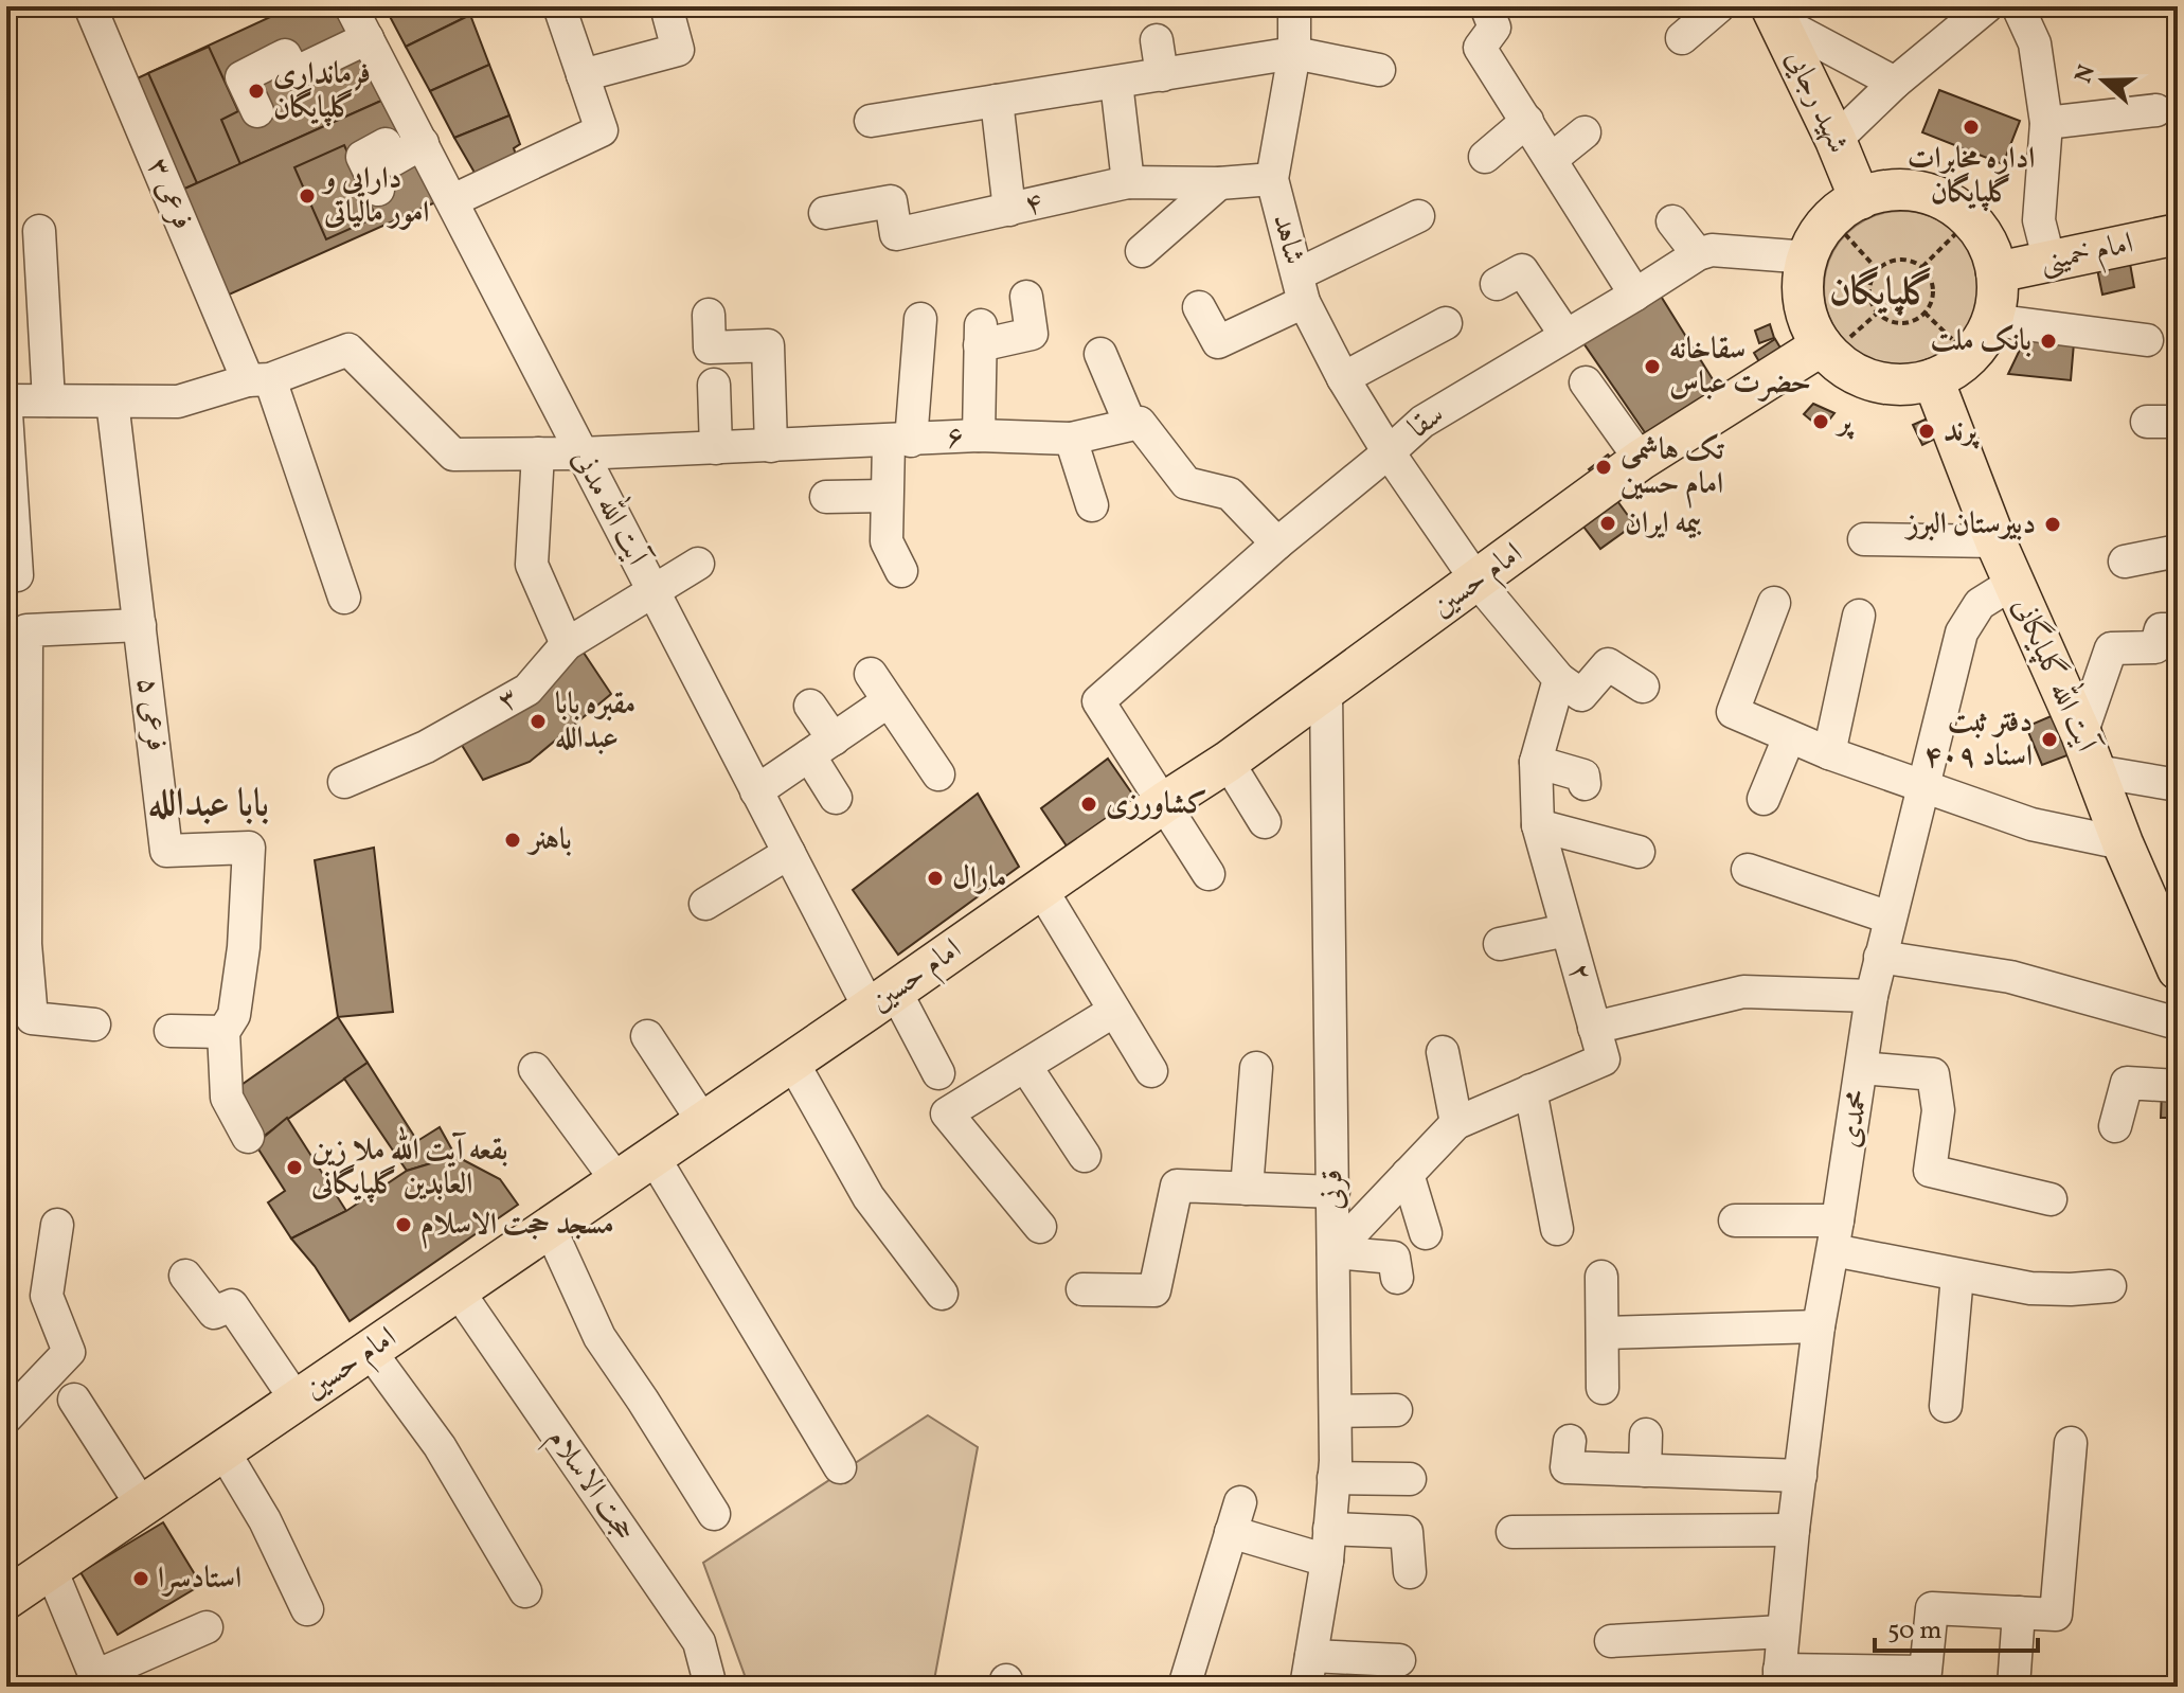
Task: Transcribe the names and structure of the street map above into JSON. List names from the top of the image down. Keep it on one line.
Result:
{"streets":{"main road":["شهید رجایی","امام خمینی","امام حسین","آیت الله گلپایگانی"],"street":["فرعی ۳","۴","شاهد","سقا","۶","آیت الله مدنی","۳","فرعی ۵","۲","محمدی","قرنی","حجت الاسلام"]},"crossings":[["فرعی ۳","۶"],["۴","شاهد"],["شاهد","سقا"],["سقا","امام حسین"],["۶","آیت الله مدنی"],["آیت الله مدنی","امام حسین"],["آیت الله مدنی","۳"],["امام حسین","قرنی"],["امام حسین","حجت الاسلام"],["آیت الله گلپایگانی","محمدی"],["۲","قرنی"]],"districts":["گلپایگان","بابا عبدالله"],"places":["فرمانداری گلپایگان","اداره مخابرات گلپایگان","دارایی و امور مالیاتی","بانک ملت","سقاخانه حضرت عباس","پر","پرند","تک هاشمی امام حسین","بیمه ایران","دبیرستان البرز","مقبره بابا عبدالله","دفتر ثبت اسناد ۴۰۹","کشاورزی","باهنر","مارال","بقعه آیت الله ملا زین العابدین گلپایگانی","مسجد حجت الاسلام","استادسرا"],"scale_bar":"50 m","north":"left"}
